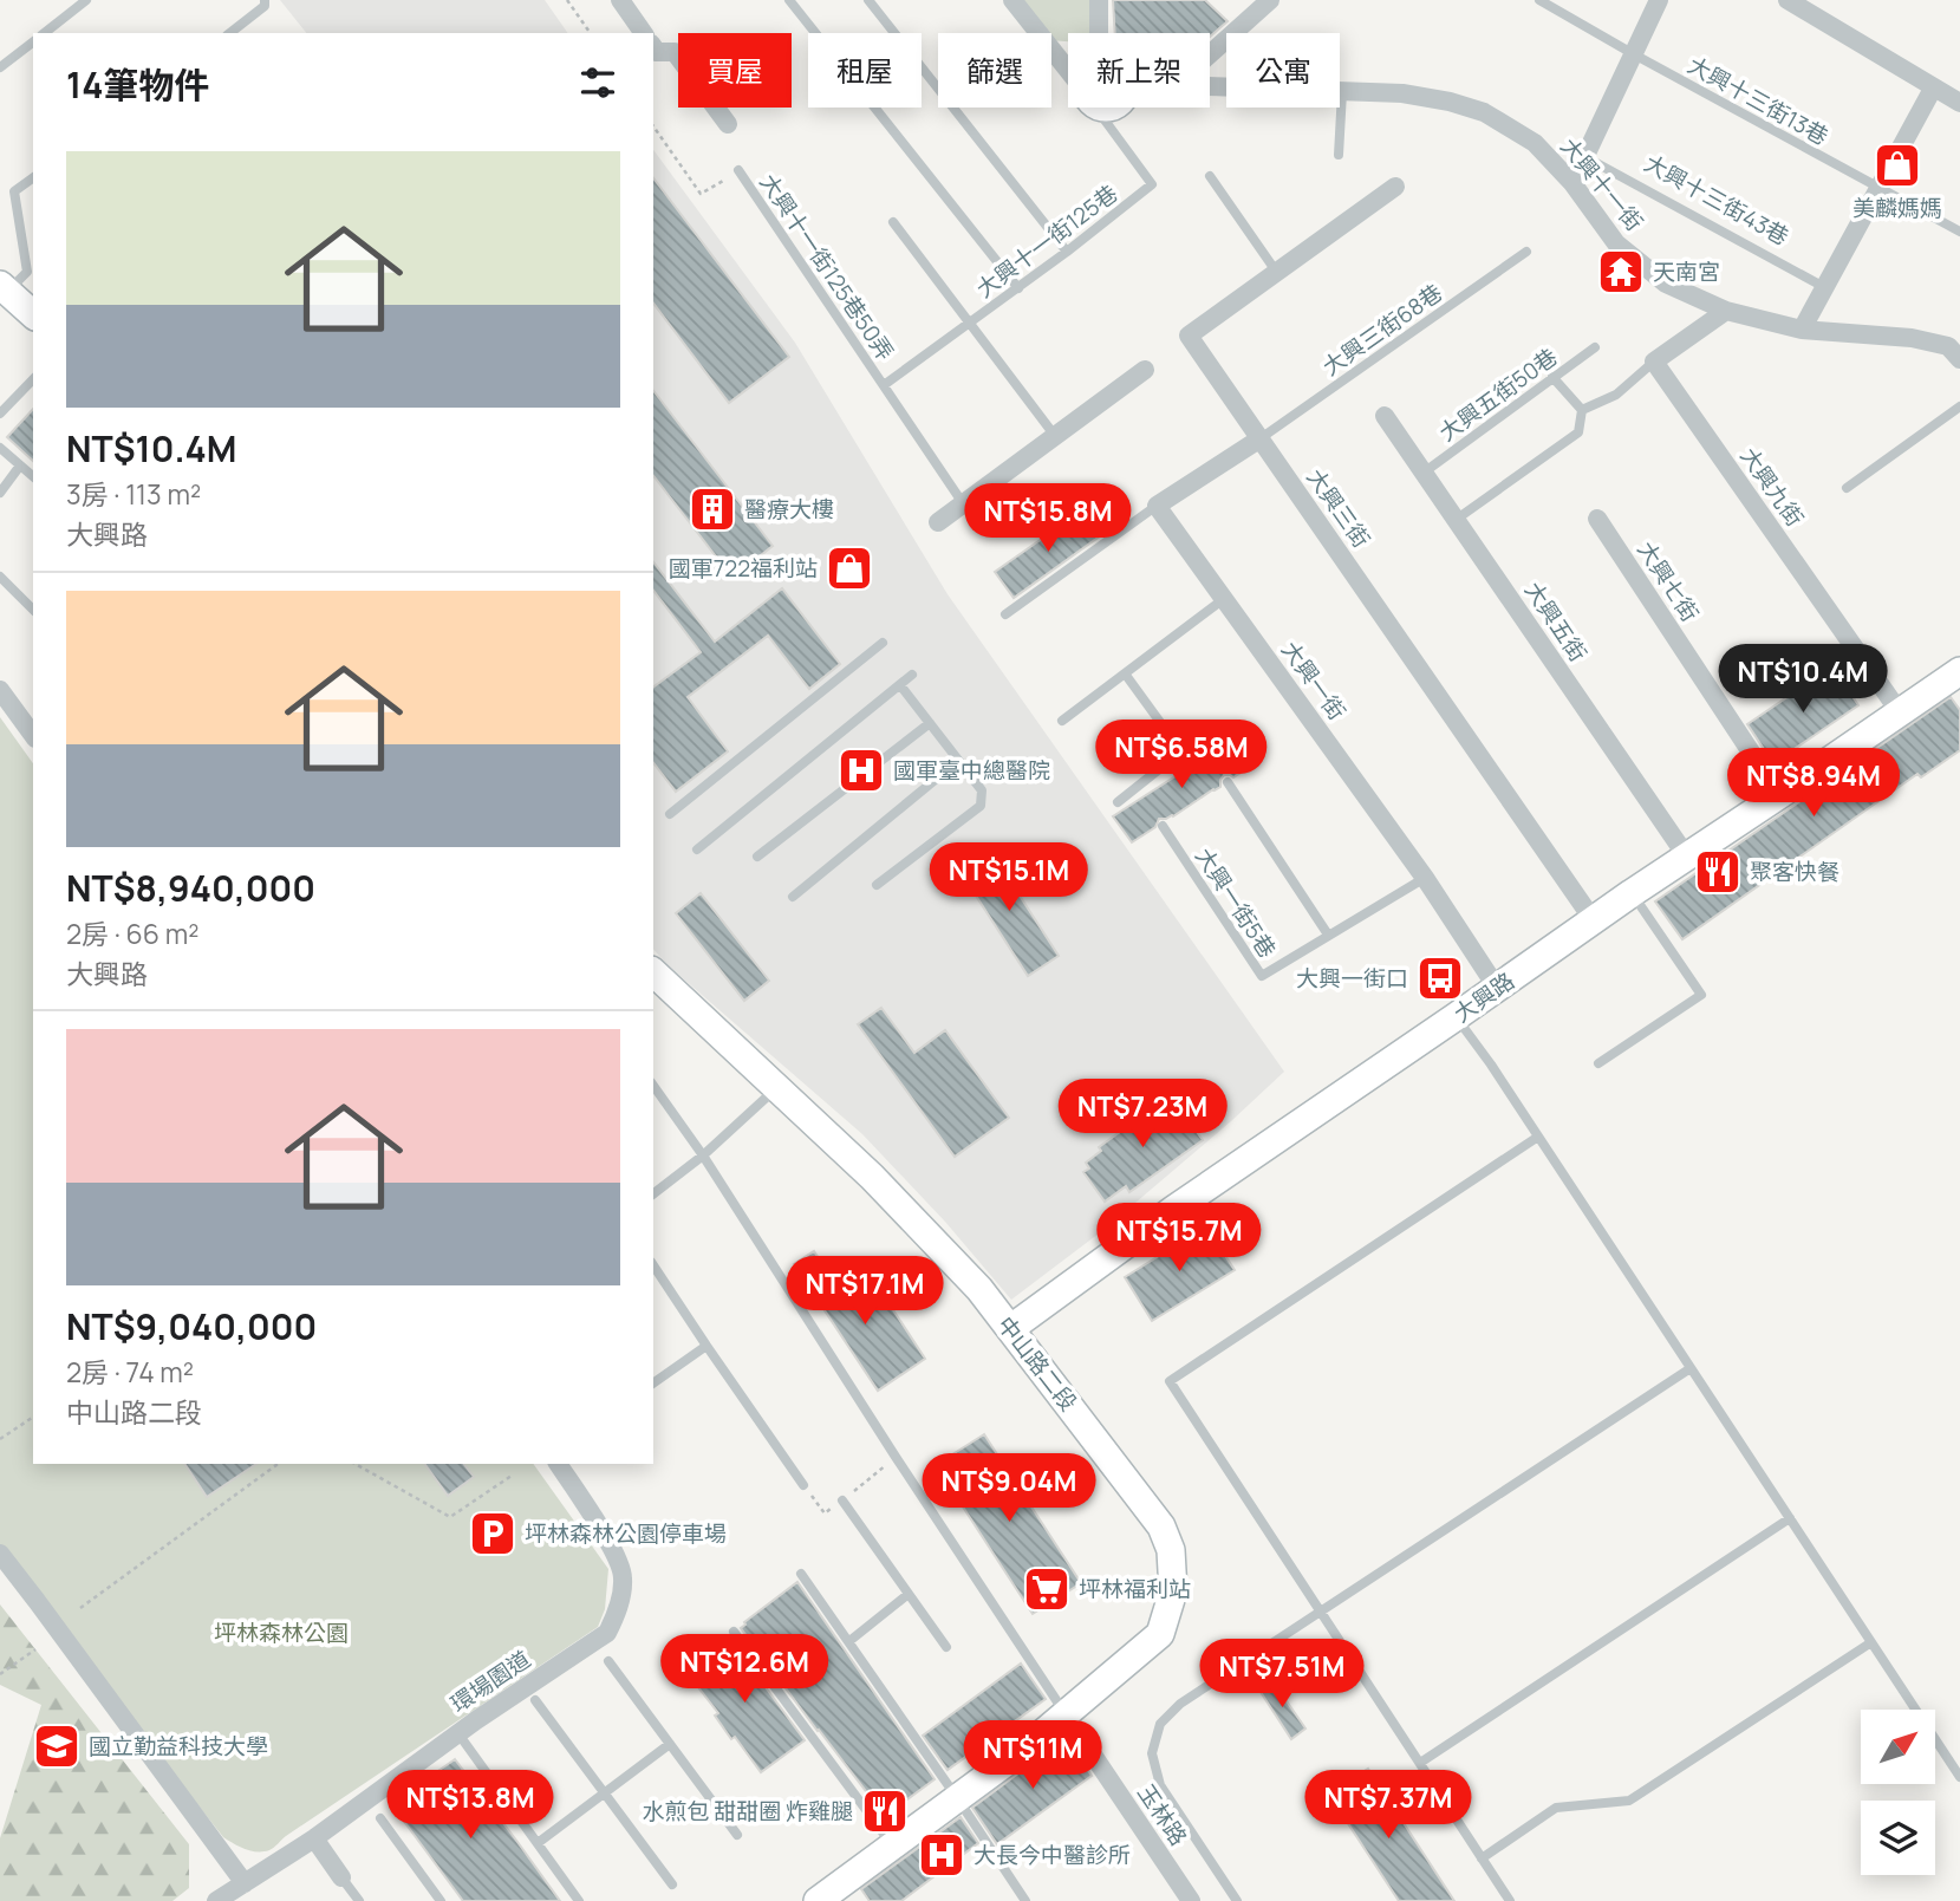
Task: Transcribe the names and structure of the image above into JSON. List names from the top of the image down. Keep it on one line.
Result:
{"streets":{"main road":["大興路","中山路二段"],"street":["大興十一街","大興九街","大興三街","大興七街","大興五街","大興一街","環場園道","玉林路"],"lane":["大興十三街13巷","大興十三街43巷","大興十一街125巷","大興十一街125巷50弄","大興三街68巷","大興五街50巷","大興一街5巷"]},"crossings":[["大興十一街125巷","大興十一街125巷50弄"],["大興三街68巷","大興三街"],["大興五街50巷","大興五街"],["大興九街","大興路"],["大興三街","大興路"],["大興七街","大興路"],["大興五街","大興路"],["大興一街","大興一街5巷"],["大興一街","大興路"],["大興路","中山路二段"],["中山路二段","玉林路"]],"parks":["坪林森林公園"],"places":{"shop":["美麟媽媽","國軍722福利站"],"temple":["天南宮"],"building":["醫療大樓"],"hospital":["國軍臺中總醫院","大長今中醫診所"],"restaurant":["聚客快餐","水煎包 甜甜圈 炸雞腿"],"bus stop":["大興一街口"],"parking":["坪林森林公園停車場"],"supermarket":["坪林福利站"],"school or university":["國立勤益科技大學"]},"north":"top right","page":{"chip":["買屋","租屋","篩選","新上架","公寓"],"heading":"14筆物件","list":[{"name":"NT$10.4M","note":"3房 · 113 m² · 大興路"},{"name":"NT$8,940,000","note":"2房 · 66 m² · 大興路"},{"name":"NT$9,040,000","note":"2房 · 74 m² · 中山路二段"}],"price":["NT$15.8M","NT$10.4M","NT$6.58M","NT$8.94M","NT$15.1M","NT$7.23M","NT$15.7M","NT$17.1M","NT$9.04M","NT$12.6M","NT$7.51M","NT$11M","NT$13.8M","NT$7.37M"]}}
